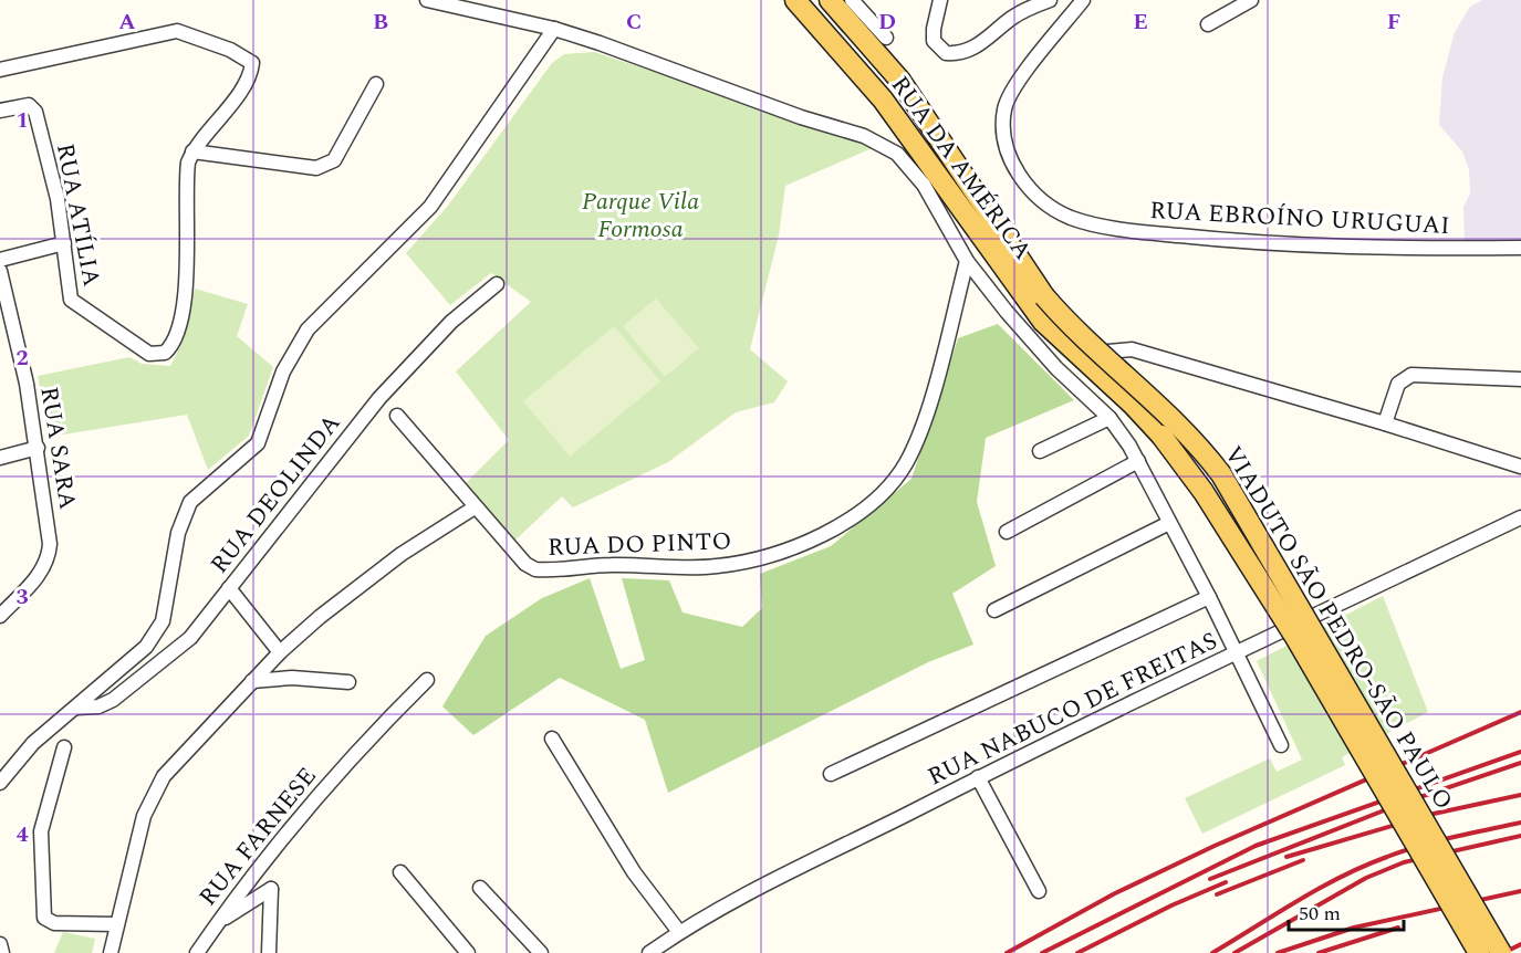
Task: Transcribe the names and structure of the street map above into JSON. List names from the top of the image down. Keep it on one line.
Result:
{"streets":{"main road":["RUA DA AMÉRICA","VIADUTO SÃO PEDRO-SÃO PAULO"],"street":["RUA ATÍLIA","RUA EBROÍNO URUGUAI","RUA SARA","RUA DEOLINDA","RUA DO PINTO","RUA NABUCO DE FREITAS","RUA FARNESE"]},"crossings":[["RUA DA AMÉRICA","VIADUTO SÃO PEDRO-SÃO PAULO"]],"parks":["Parque Vila Formosa"],"scale_bar":"50 m","grid":{"columns":["A","B","C","D","E","F"],"rows":["1","2","3","4"]}}
